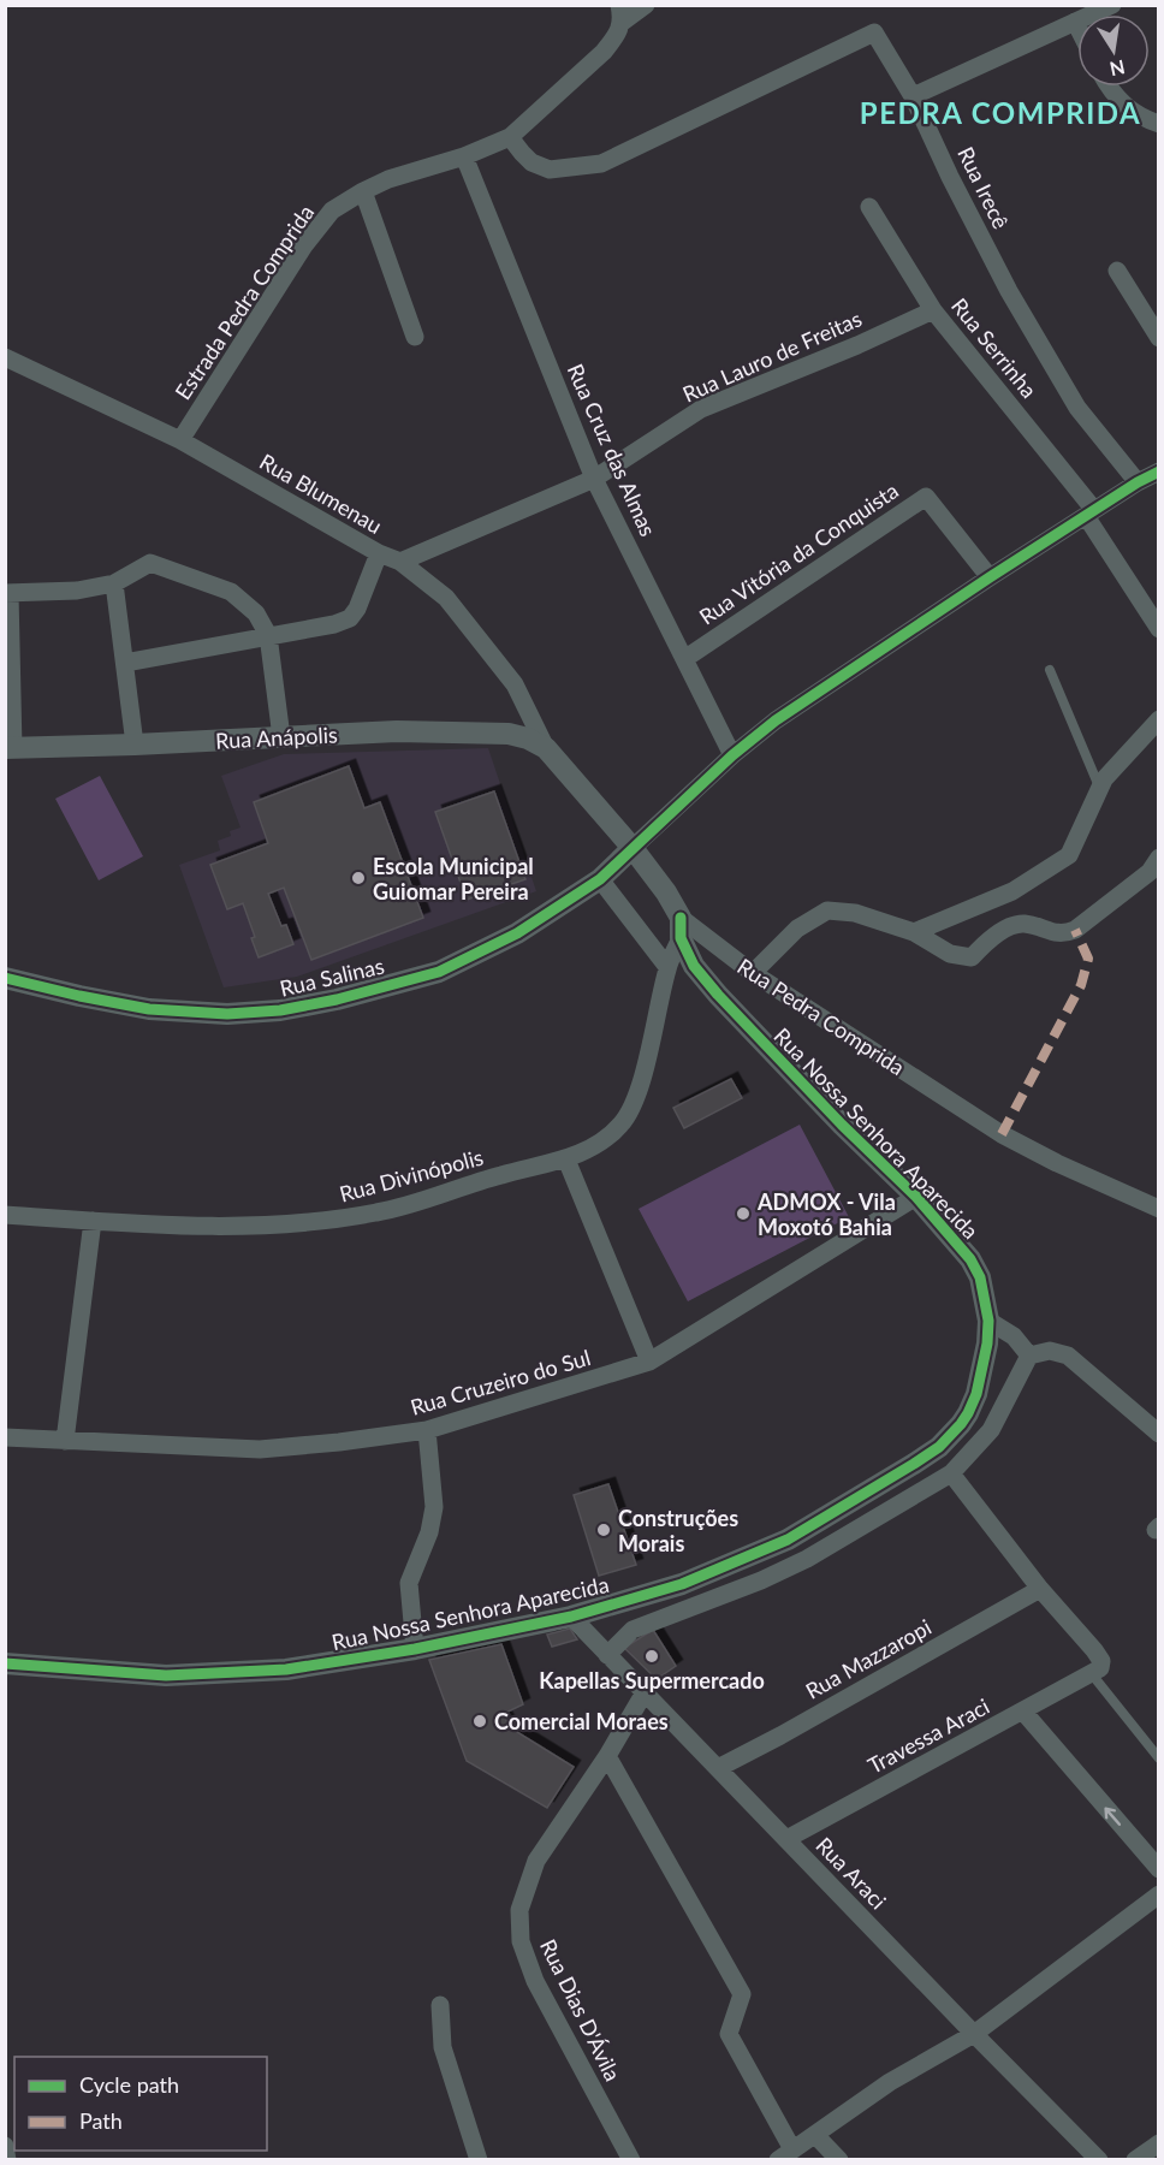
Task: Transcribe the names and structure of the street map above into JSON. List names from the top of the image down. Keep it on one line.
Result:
{"streets":{"street":["Rua Irecê","Estrada Pedra Comprida","Rua Serrinha","Rua Lauro de Freitas","Rua Cruz das Almas","Rua Blumenau","Rua Vitória da Conquista","Rua Anápolis","Rua Salinas","Rua Pedra Comprida","Rua Nossa Senhora Aparecida","Rua Divinópolis","Rua Cruzeiro do Sul","Rua Mazzaropi","Travessa Araci","Rua Araci","Rua Dias D'Ávila"]},"crossings":[["Rua Irecê","Estrada Pedra Comprida"],["Estrada Pedra Comprida","Rua Cruz das Almas"],["Estrada Pedra Comprida","Rua Blumenau"],["Rua Serrinha","Rua Lauro de Freitas"],["Rua Lauro de Freitas","Rua Cruz das Almas"],["Rua Lauro de Freitas","Rua Blumenau"],["Rua Cruz das Almas","Rua Vitória da Conquista"],["Rua Blumenau","Rua Anápolis"],["Rua Blumenau","Rua Pedra Comprida"],["Rua Anápolis","Rua Pedra Comprida"],["Rua Salinas","Rua Pedra Comprida"],["Rua Pedra Comprida","Rua Nossa Senhora Aparecida"],["Rua Pedra Comprida","Rua Divinópolis"],["Rua Nossa Senhora Aparecida","Rua Divinópolis"],["Rua Nossa Senhora Aparecida","Rua Cruzeiro do Sul"],["Rua Nossa Senhora Aparecida","Rua Araci"],["Rua Mazzaropi","Rua Araci"],["Travessa Araci","Rua Araci"],["Rua Araci","Rua Dias D'Ávila"]],"districts":["PEDRA COMPRIDA"],"places":["Escola Municipal Guiomar Pereira","ADMOX - Vila Moxotó Bahia","Construções Morais","Kapellas Supermercado","Comercial Moraes"],"legend":["Cycle path","Path"],"north":"bottom"}
